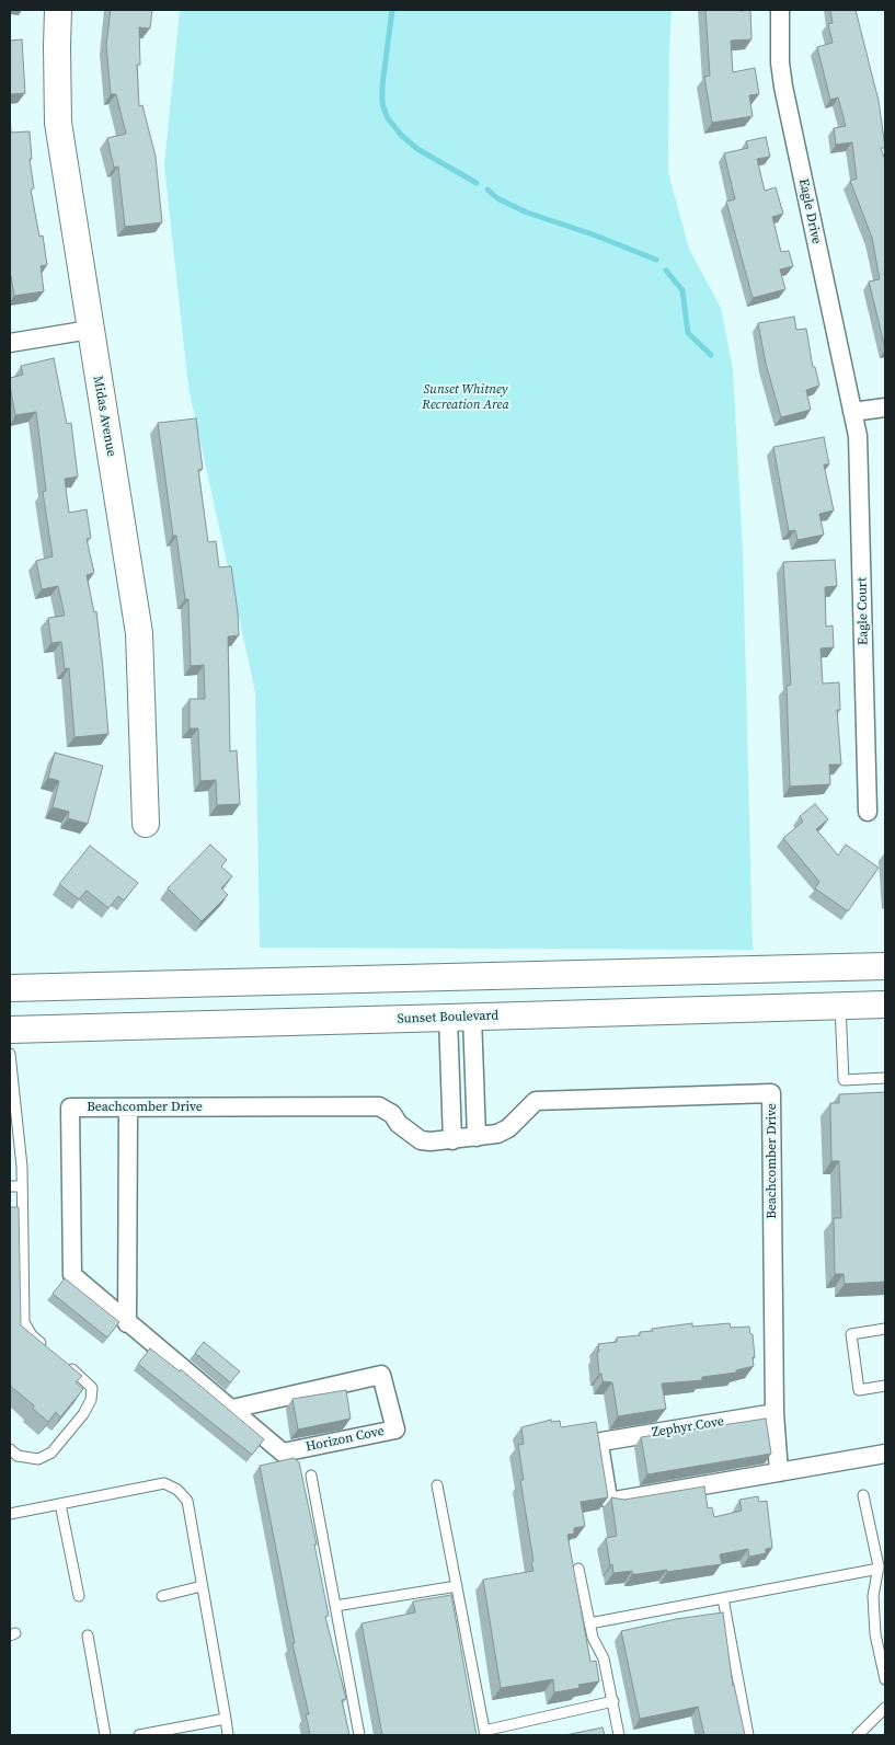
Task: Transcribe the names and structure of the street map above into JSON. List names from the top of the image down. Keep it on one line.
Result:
{"streets":{"main road":["Midas Avenue","Sunset Boulevard"],"street":["Eagle Drive","Eagle Court","Beachcomber Drive","Zephyr Cove","Horizon Cove"]},"crossings":[["Eagle Drive","Eagle Court"],["Beachcomber Drive","Zephyr Cove"],["Beachcomber Drive","Horizon Cove"]],"parks":["Sunset Whitney Recreation Area"]}
